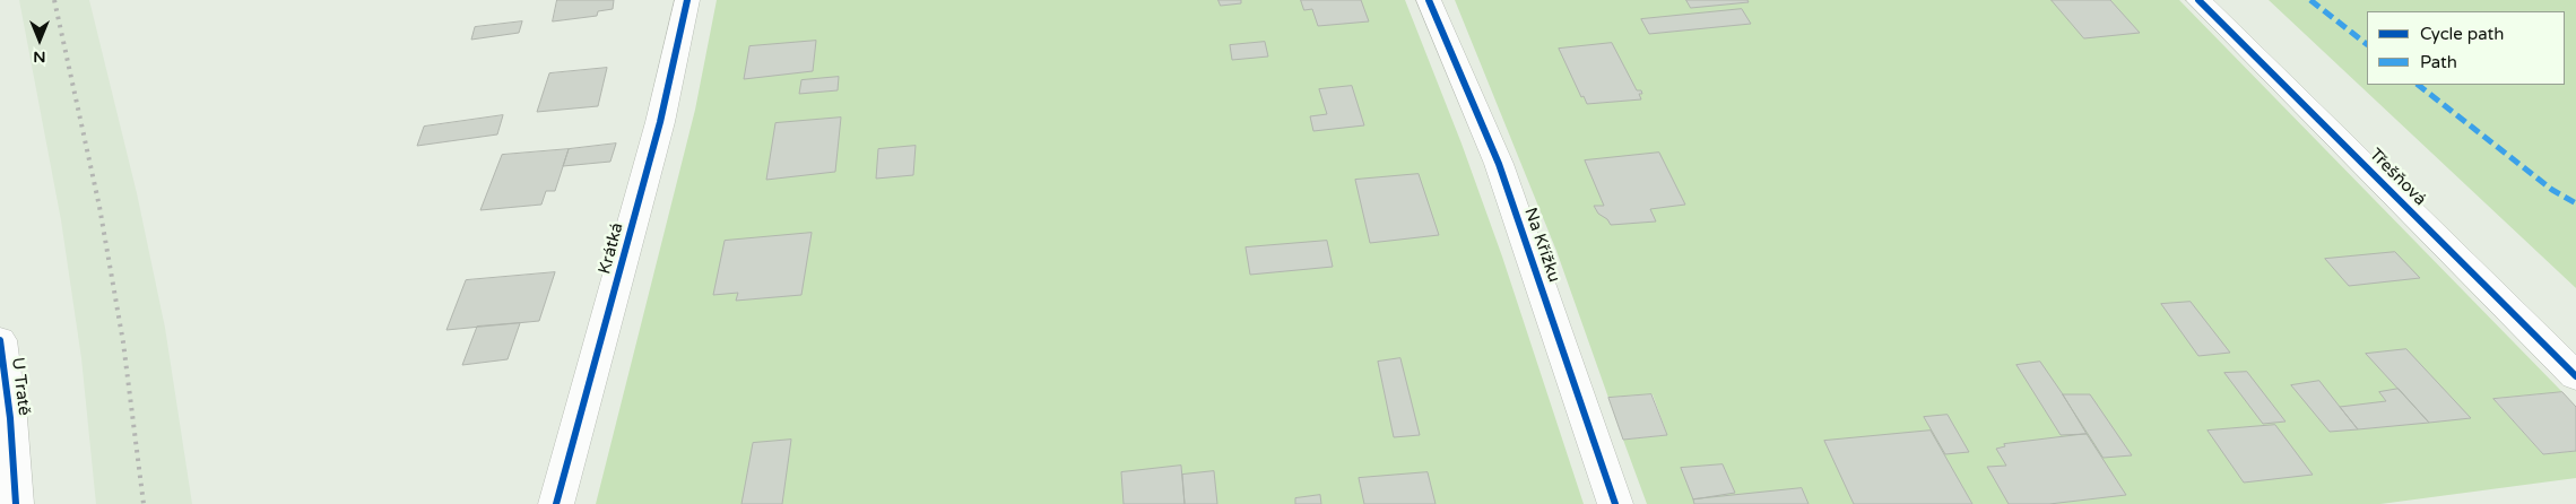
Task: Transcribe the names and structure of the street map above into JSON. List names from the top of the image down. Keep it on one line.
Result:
{"streets":{"street":["Třešňová","Na Křížku","Krátká","U Tratě"]},"legend":["Cycle path","Path"],"north":"bottom"}
